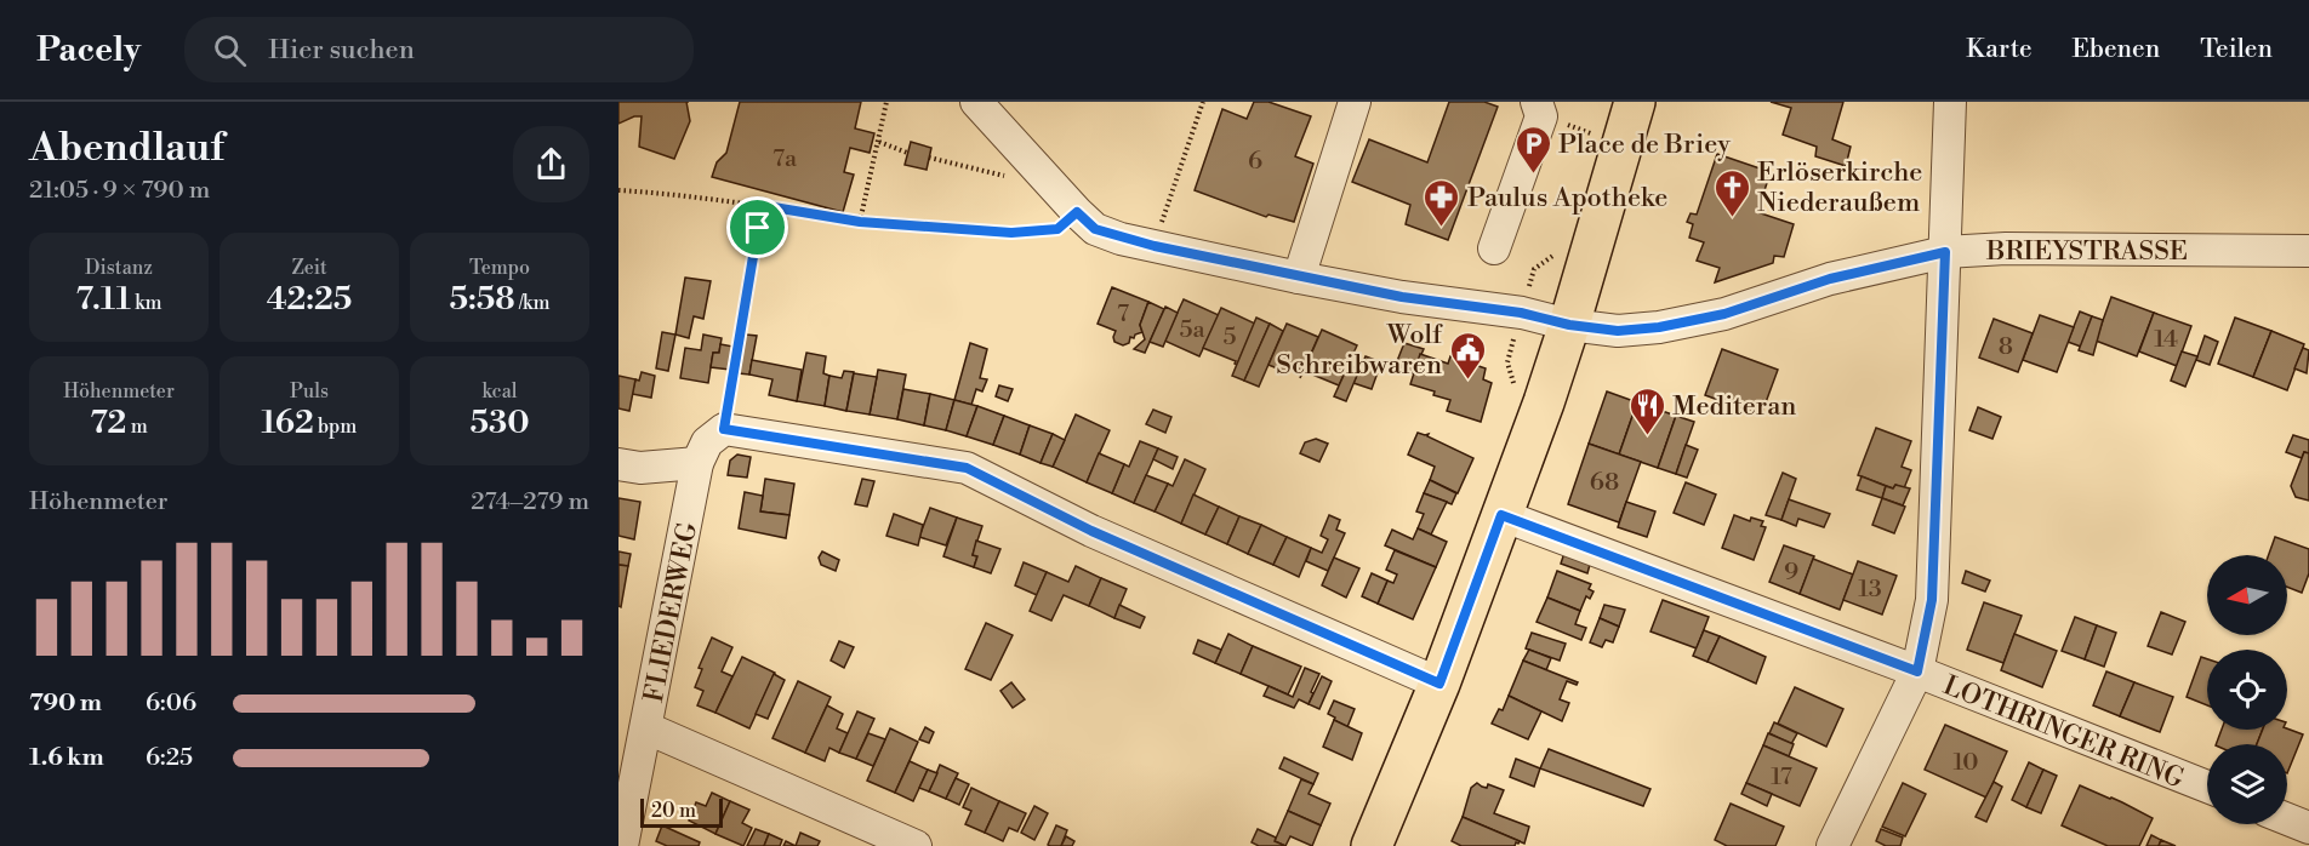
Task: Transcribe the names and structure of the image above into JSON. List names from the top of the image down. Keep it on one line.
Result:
{"streets":{"street":["BRIEYSTRASSE","FLIEDERWEG","LOTHRINGER RING"]},"places":{"parking":["Place de Briey"],"church":["Erlöserkirche Niederaußem"],"pharmacy":["Paulus Apotheke"],"public building":["Wolf Schreibwaren"],"restaurant":["Mediteran"]},"house_numbers":["7a","6","7","5a","5","14","8","68","9","13","10","17"],"scale_bar":"20 m","north":"left","page":{"header":"Pacely","search":"Hier suchen","nav":["Karte","Ebenen","Teilen"],"heading":["Abendlauf","21:05 · 9 × 790 m"],"stats":[["Distanz","7.11 km"],["Zeit","42:25"],["Tempo","5:58 /km"],["Höhenmeter","72 m"],["Puls","162 bpm"],["kcal","530"]],"chart":["Höhenmeter","274–279 m"],"list":[{"name":"790 m","note":"6:06"},{"name":"1.6 km","note":"6:25"}],"scale":"20 m"}}
